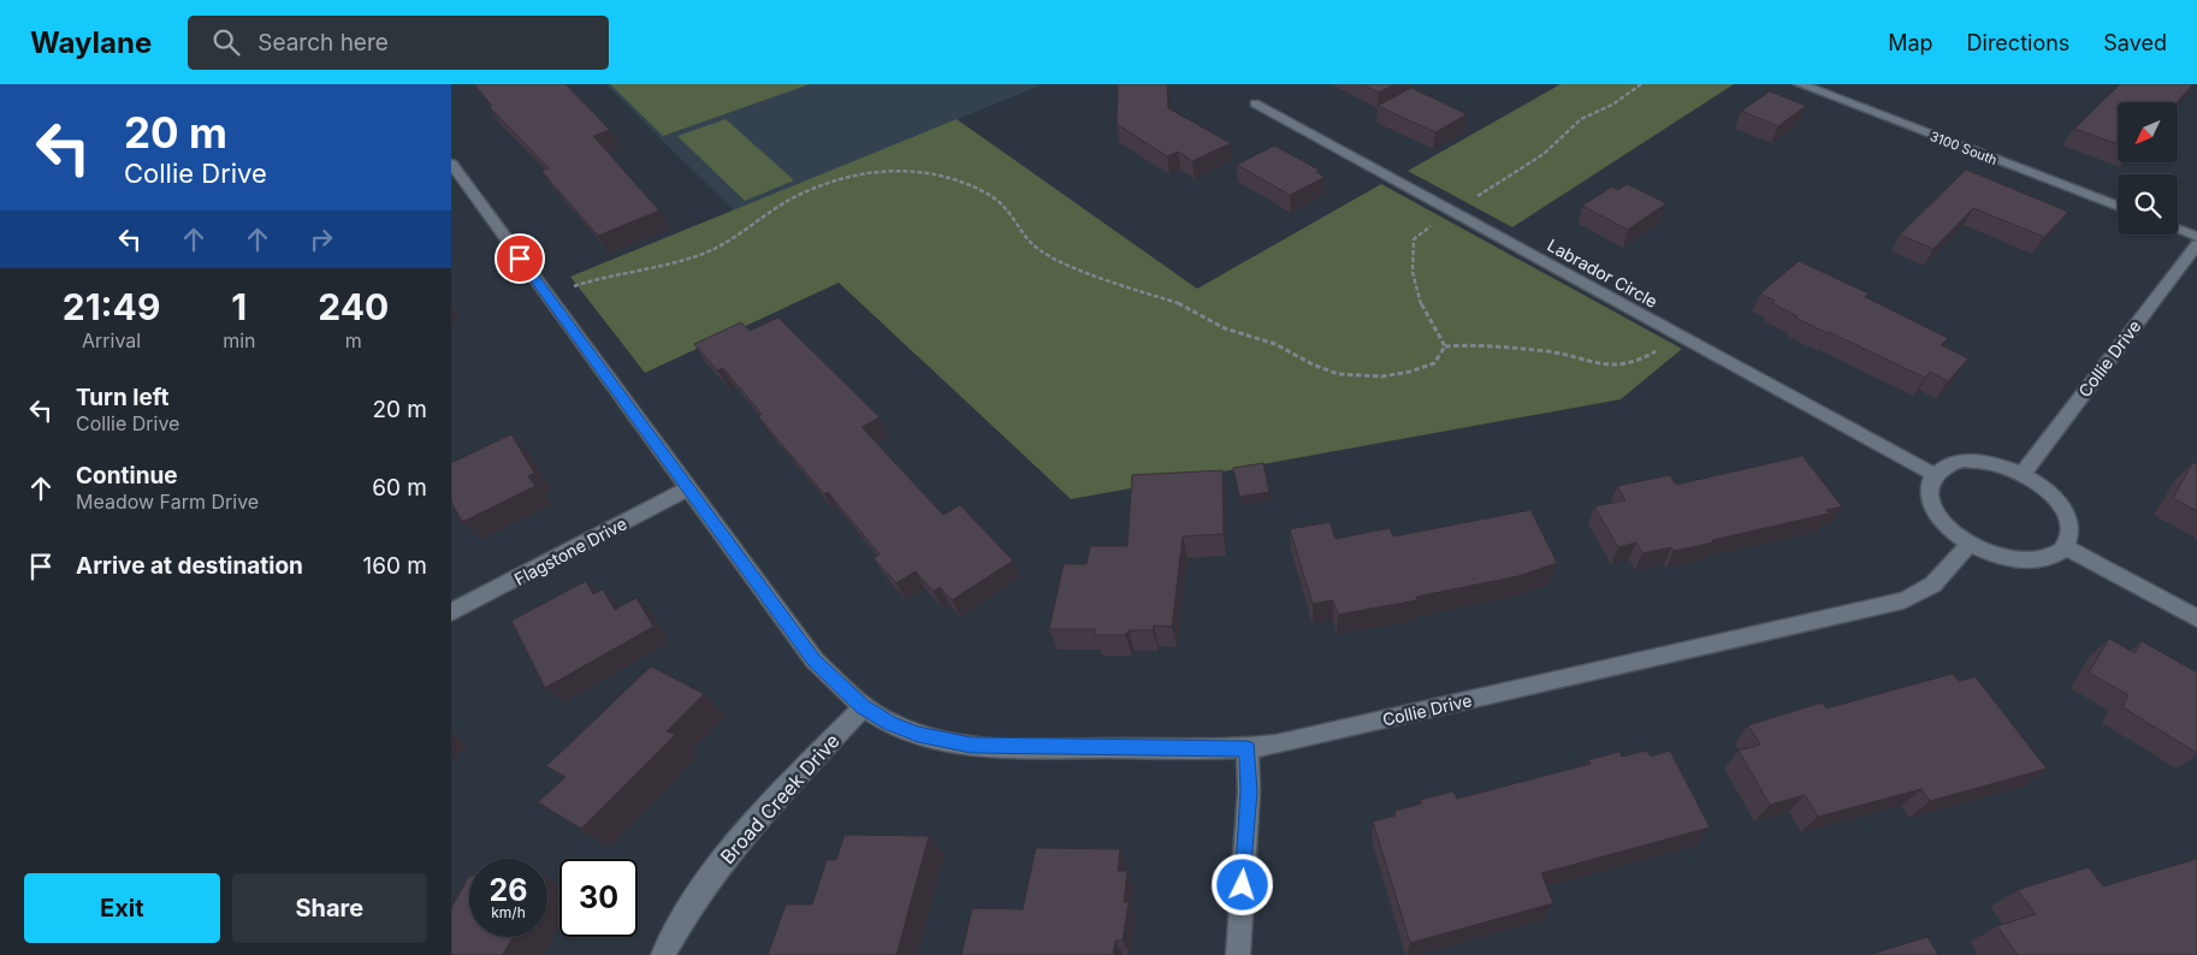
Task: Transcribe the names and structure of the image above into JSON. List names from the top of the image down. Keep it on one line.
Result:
{"streets":{"street":["3100 South","Labrador Circle","Collie Drive","Flagstone Drive","Broad Creek Drive"]},"crossings":[["Labrador Circle","Collie Drive"],["Collie Drive","Flagstone Drive"],["Collie Drive","Broad Creek Drive"]],"north":"bottom left","page":{"header":"Waylane","search":"Search here","nav":["Map","Directions","Saved"],"turn":["20 m","Collie Drive"],"eta":["21:49","Arrival","1","min","240","m"],"list":[{"name":"Turn left","note":"Collie Drive","value":"20 m"},{"name":"Continue","note":"Meadow Farm Drive","value":"60 m"},{"name":"Arrive at destination","value":"160 m"}],"speed":"26 km/h","limit":"30","buttons":["Exit","Share"]}}
